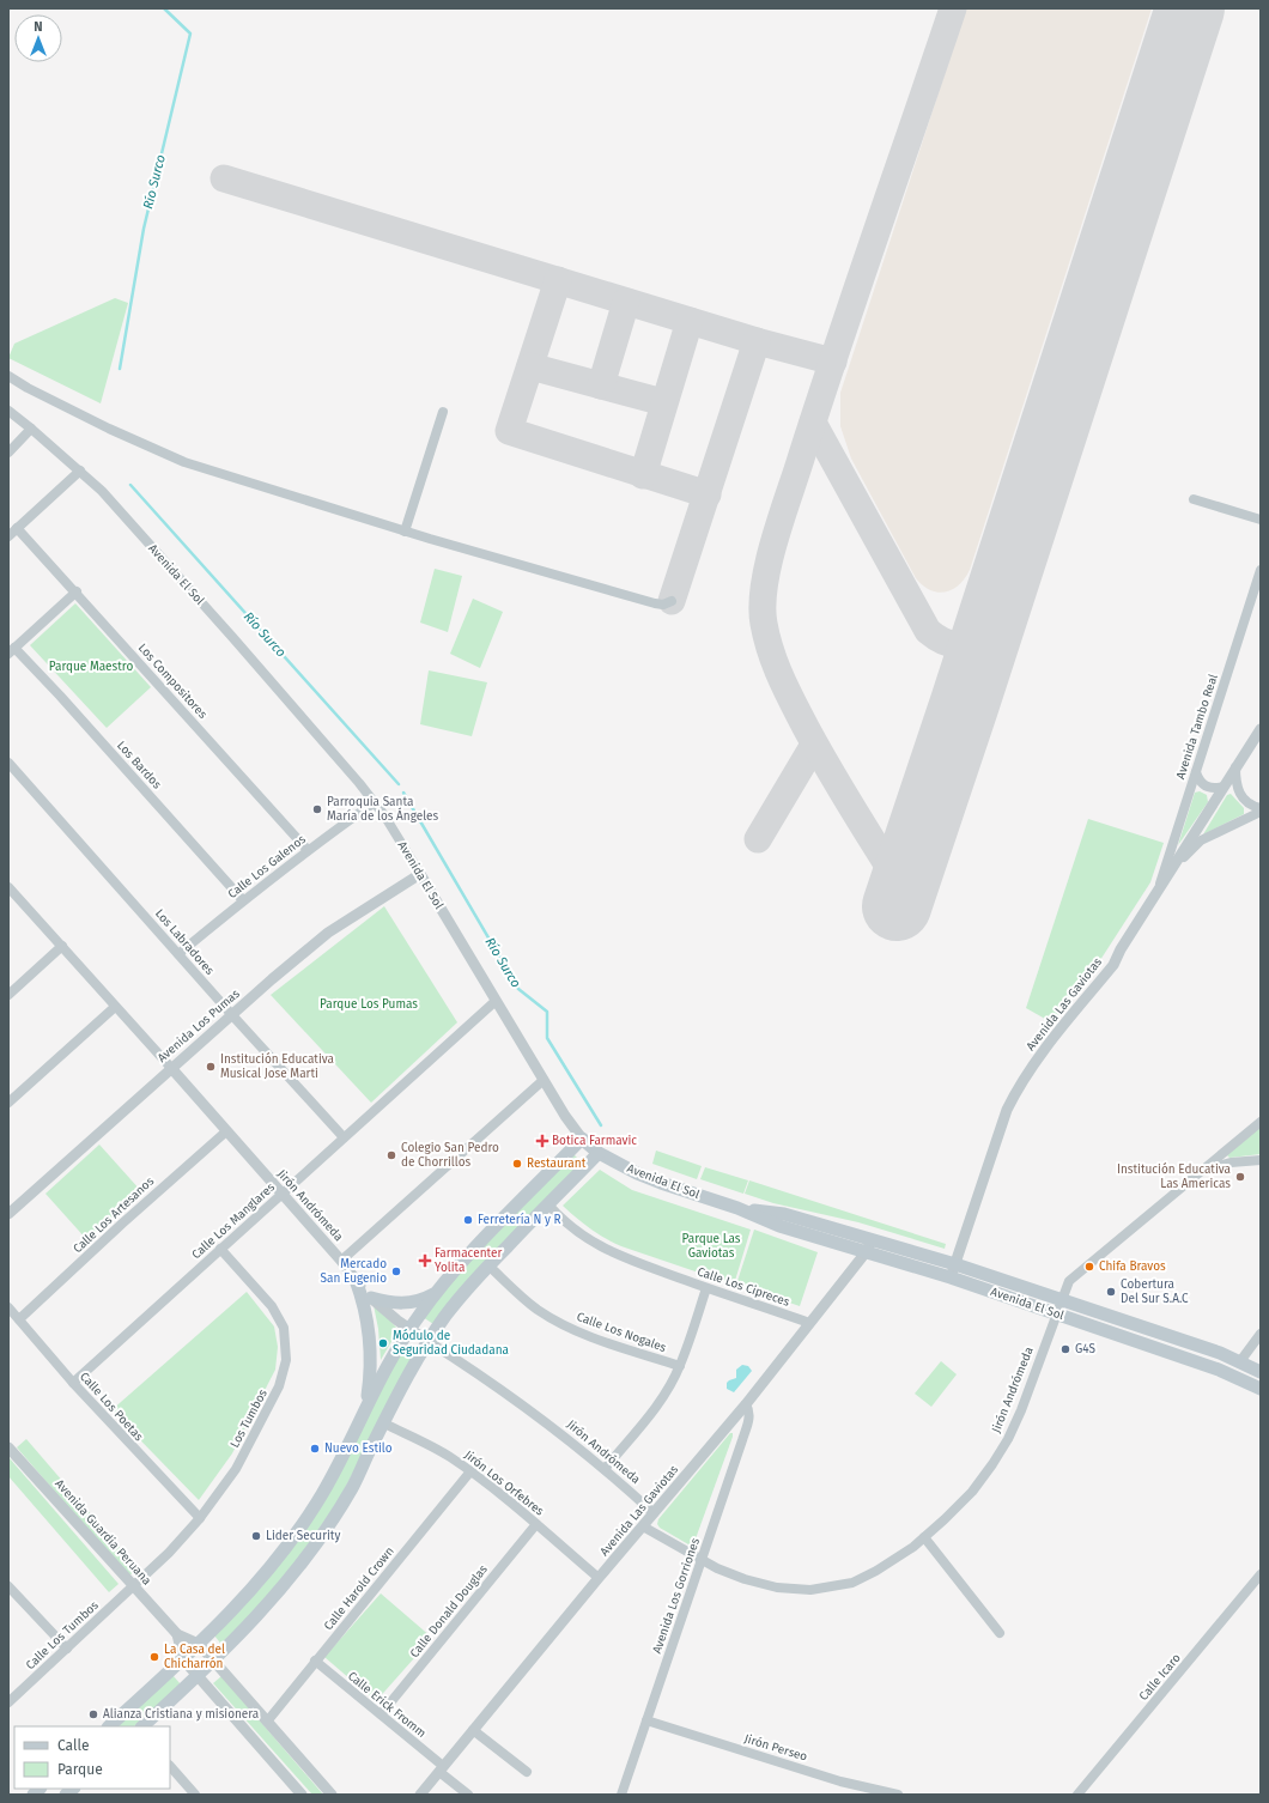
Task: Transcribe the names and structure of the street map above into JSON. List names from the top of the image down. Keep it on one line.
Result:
{"streets":{"main road":["Avenida El Sol"],"street":["Los Compositores","Avenida Tambo Real","Los Bardos","Calle Los Galenos","Los Labradores","Avenida Las Gaviotas","Avenida Los Pumas","Jirón Andrómeda","Calle Los Artesanos","Calle Los Manglares","Calle Los Cipreces","Calle Los Nogales","Calle Los Poetas","Los Tumbos","Jirón Los Orfebres","Avenida Guardia Peruana","Calle Harold Crown","Avenida Los Gorriones","Calle Donald Douglas","Calle Los Tumbos","Calle Icaro","Calle Erick Fromm","Jirón Perseo"]},"crossings":[["Avenida El Sol","Calle Los Galenos"],["Avenida El Sol","Avenida Las Gaviotas"],["Avenida El Sol","Avenida Los Pumas"],["Avenida El Sol","Jirón Andrómeda"],["Avenida El Sol","Calle Los Manglares"],["Los Compositores","Calle Los Galenos"],["Avenida Tambo Real","Avenida Las Gaviotas"],["Los Bardos","Calle Los Galenos"],["Calle Los Galenos","Los Labradores"],["Los Labradores","Avenida Los Pumas"],["Los Labradores","Calle Los Manglares"],["Avenida Las Gaviotas","Jirón Andrómeda"],["Avenida Las Gaviotas","Calle Los Cipreces"],["Avenida Las Gaviotas","Jirón Los Orfebres"],["Avenida Las Gaviotas","Avenida Los Gorriones"],["Avenida Las Gaviotas","Calle Erick Fromm"],["Avenida Los Pumas","Jirón Andrómeda"],["Jirón Andrómeda","Calle Los Artesanos"],["Jirón Andrómeda","Calle Los Manglares"],["Jirón Andrómeda","Avenida Los Gorriones"],["Calle Los Artesanos","Calle Los Poetas"],["Calle Los Manglares","Calle Los Poetas"],["Calle Los Manglares","Los Tumbos"],["Calle Los Poetas","Los Tumbos"],["Los Tumbos","Avenida Guardia Peruana"],["Los Tumbos","Calle Los Tumbos"],["Jirón Los Orfebres","Calle Harold Crown"],["Jirón Los Orfebres","Calle Donald Douglas"],["Avenida Guardia Peruana","Calle Harold Crown"],["Avenida Guardia Peruana","Calle Los Tumbos"],["Calle Harold Crown","Calle Erick Fromm"],["Avenida Los Gorriones","Jirón Perseo"],["Calle Donald Douglas","Calle Erick Fromm"]],"water":["Río Surco"],"parks":["Parque Maestro","Parque Los Pumas","Parque Las Gaviotas"],"places":{"other":["Parroquia Santa María de los Ángeles","Institución Educativa Musical Jose Marti","Colegio San Pedro de Chorrillos","Restaurant","Institución Educativa Las Americas","Ferretería N y R","Chifa Bravos","Mercado San Eugenio","Cobertura Del Sur S.A.C","Módulo de Seguridad Ciudadana","G4S","Nuevo Estilo","Lider Security","La Casa del Chicharrón","Alianza Cristiana y misionera"],"health":["Botica Farmavic","Farmacenter Yolita"]},"legend":["Calle","Parque"],"north":"top"}
